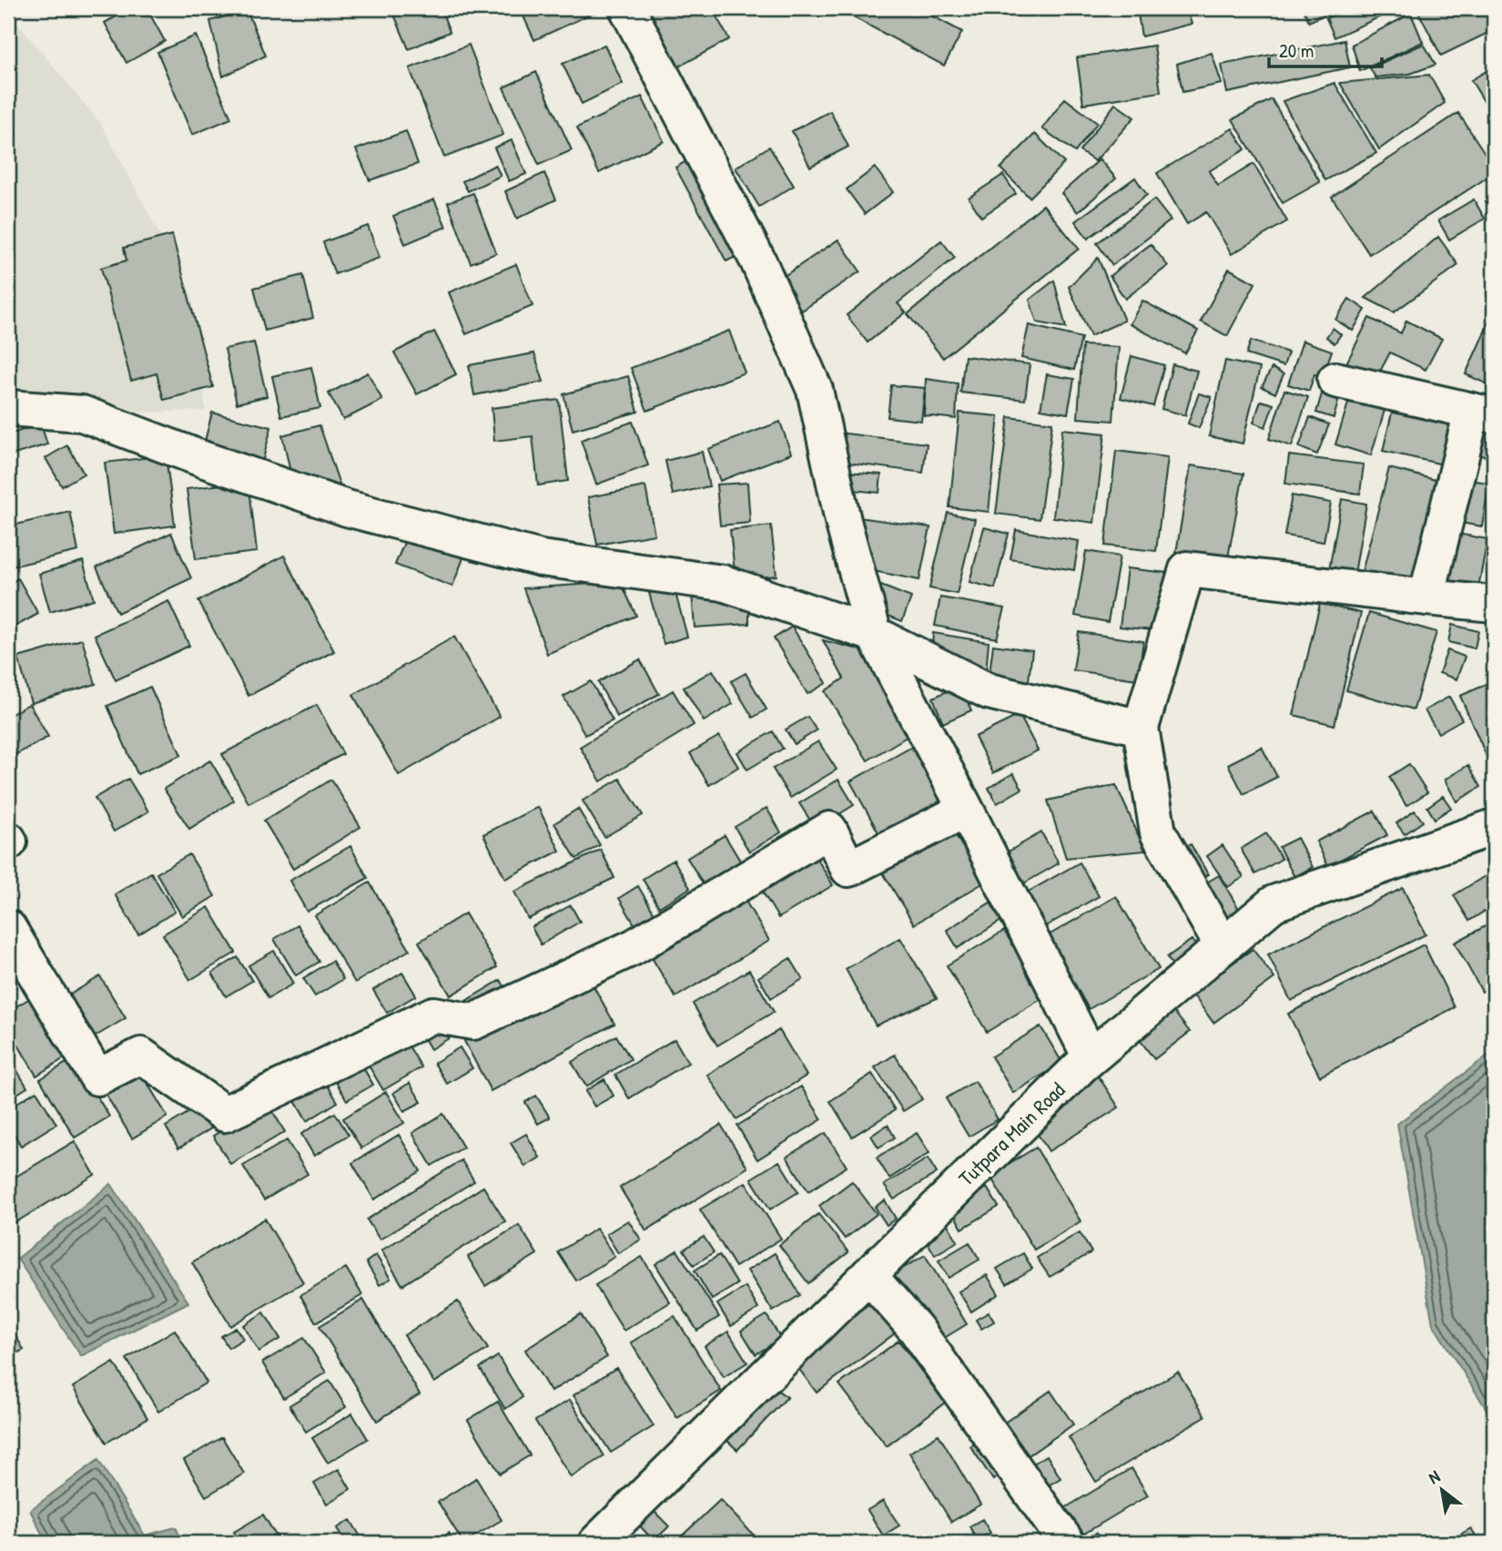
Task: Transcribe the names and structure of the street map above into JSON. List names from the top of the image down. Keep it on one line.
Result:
{"streets":{"street":["Tutpara Main Road"]},"scale_bar":"20 m","north":"top left"}
